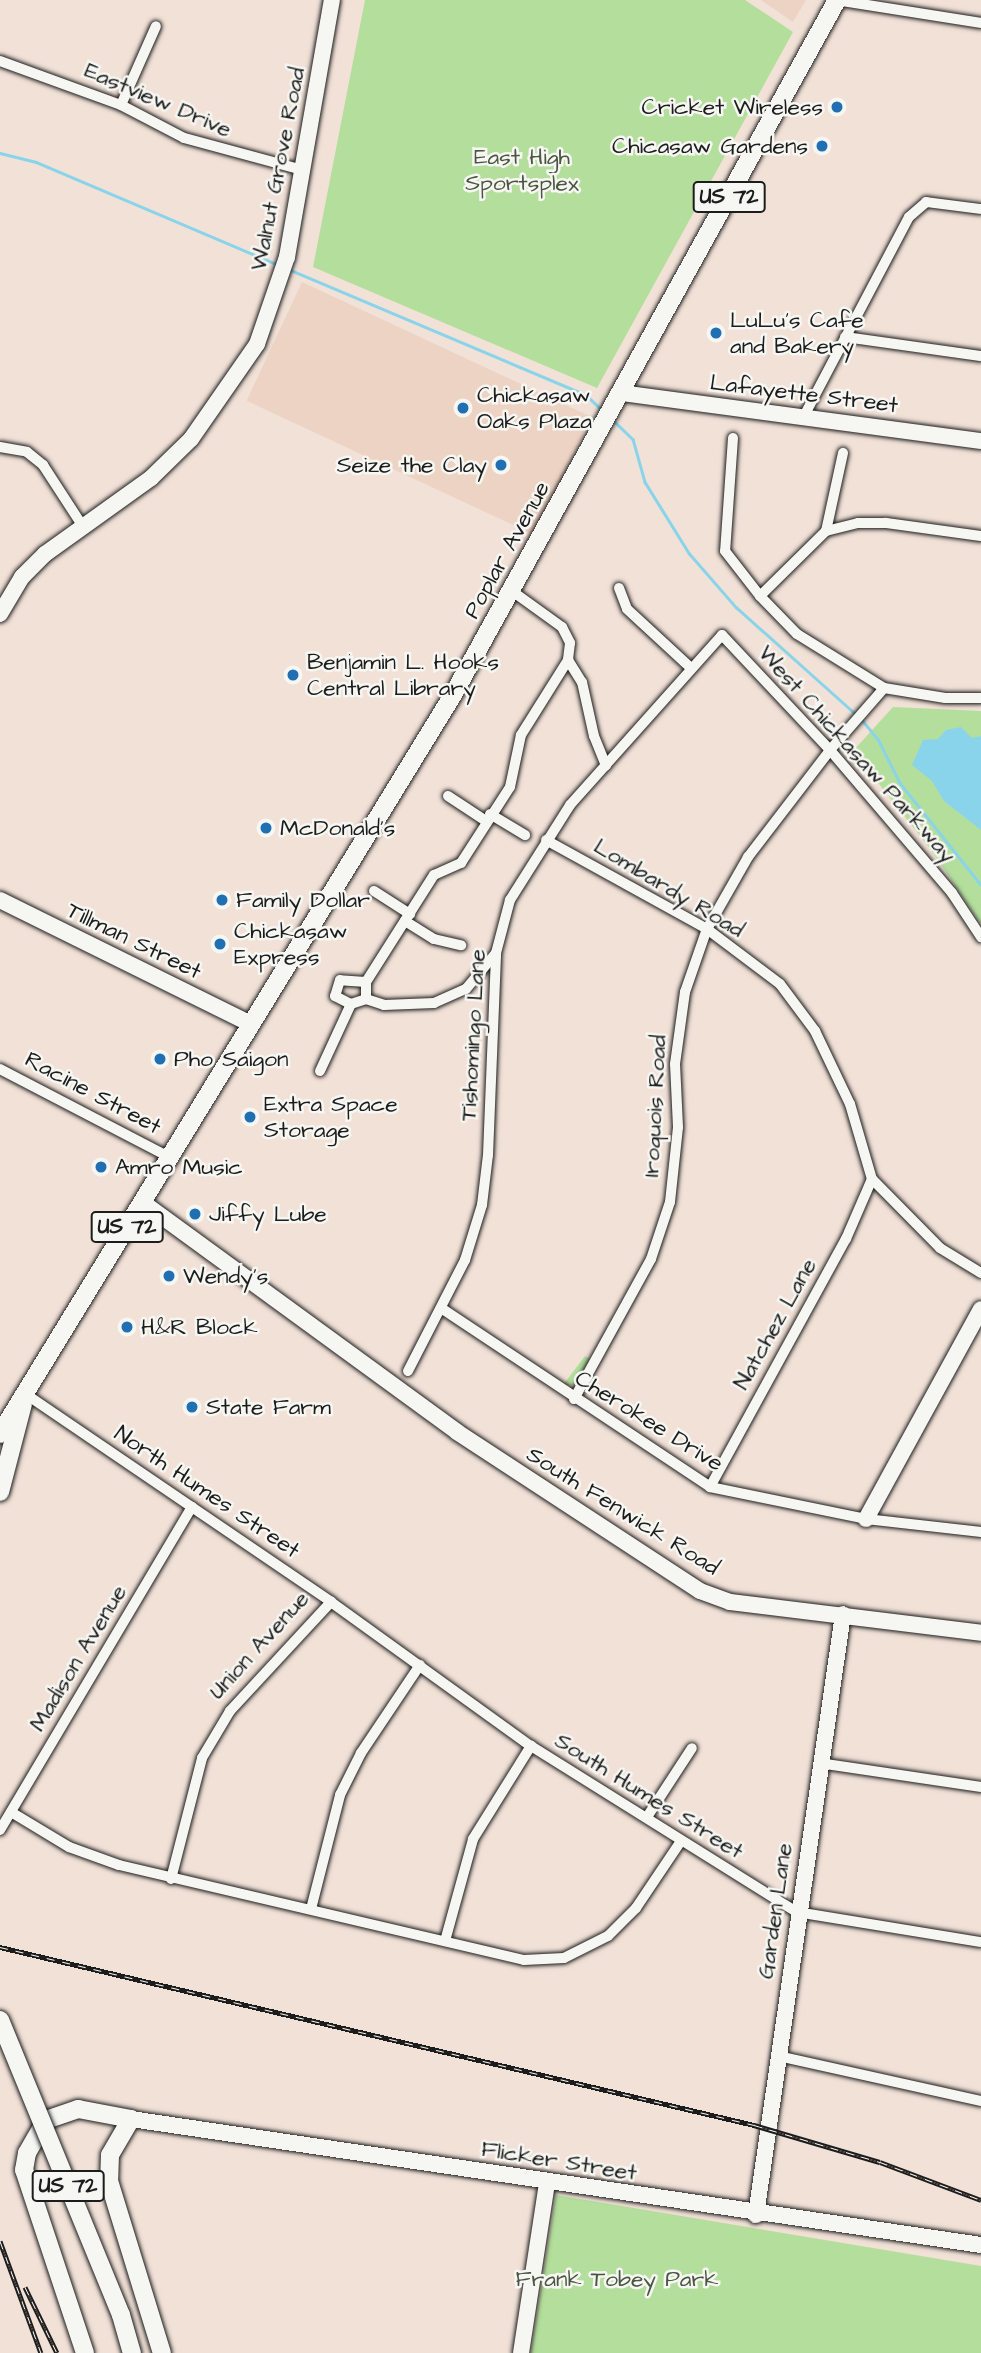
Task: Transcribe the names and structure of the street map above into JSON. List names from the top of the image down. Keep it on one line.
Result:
{"streets":{"main road":["US 72","Poplar Avenue"],"street":["Eastview Drive","Walnut Grove Road","Lafayette Street","West Chickasaw Parkway","Lombardy Road","Tillman Street","Tishomingo Lane","Racine Street","Iroquois Road","Natchez Lane","Cherokee Drive","North Humes Street","South Fenwick Road","Union Avenue","Madison Avenue","South Humes Street","Garden Lane","Flicker Street"]},"crossings":[["Eastview Drive","Walnut Grove Road"],["US 72","Poplar Avenue"],["US 72","North Humes Street"],["Lafayette Street","Poplar Avenue"],["Poplar Avenue","Tillman Street"],["Poplar Avenue","Racine Street"],["Poplar Avenue","North Humes Street"],["Poplar Avenue","South Fenwick Road"],["West Chickasaw Parkway","Tishomingo Lane"],["West Chickasaw Parkway","Iroquois Road"],["Lombardy Road","Tishomingo Lane"],["Lombardy Road","Iroquois Road"],["Lombardy Road","Natchez Lane"],["Tishomingo Lane","Cherokee Drive"],["Iroquois Road","Cherokee Drive"],["Natchez Lane","Cherokee Drive"],["North Humes Street","Union Avenue"],["North Humes Street","Madison Avenue"],["North Humes Street","South Humes Street"],["South Fenwick Road","Garden Lane"],["South Humes Street","Garden Lane"],["Garden Lane","Flicker Street"]],"parks":["East High Sportsplex","Frank Tobey Park"],"places":["Cricket Wireless","Chicasaw Gardens","LuLu's Cafe and Bakery","Chickasaw Oaks Plaza","Seize the Clay","Benjamin L. Hooks Central Library","McDonald's","Family Dollar","Chickasaw Express","Pho Saigon","Extra Space Storage","Amro Music","Jiffy Lube","Wendy's","H&R Block","State Farm"]}
